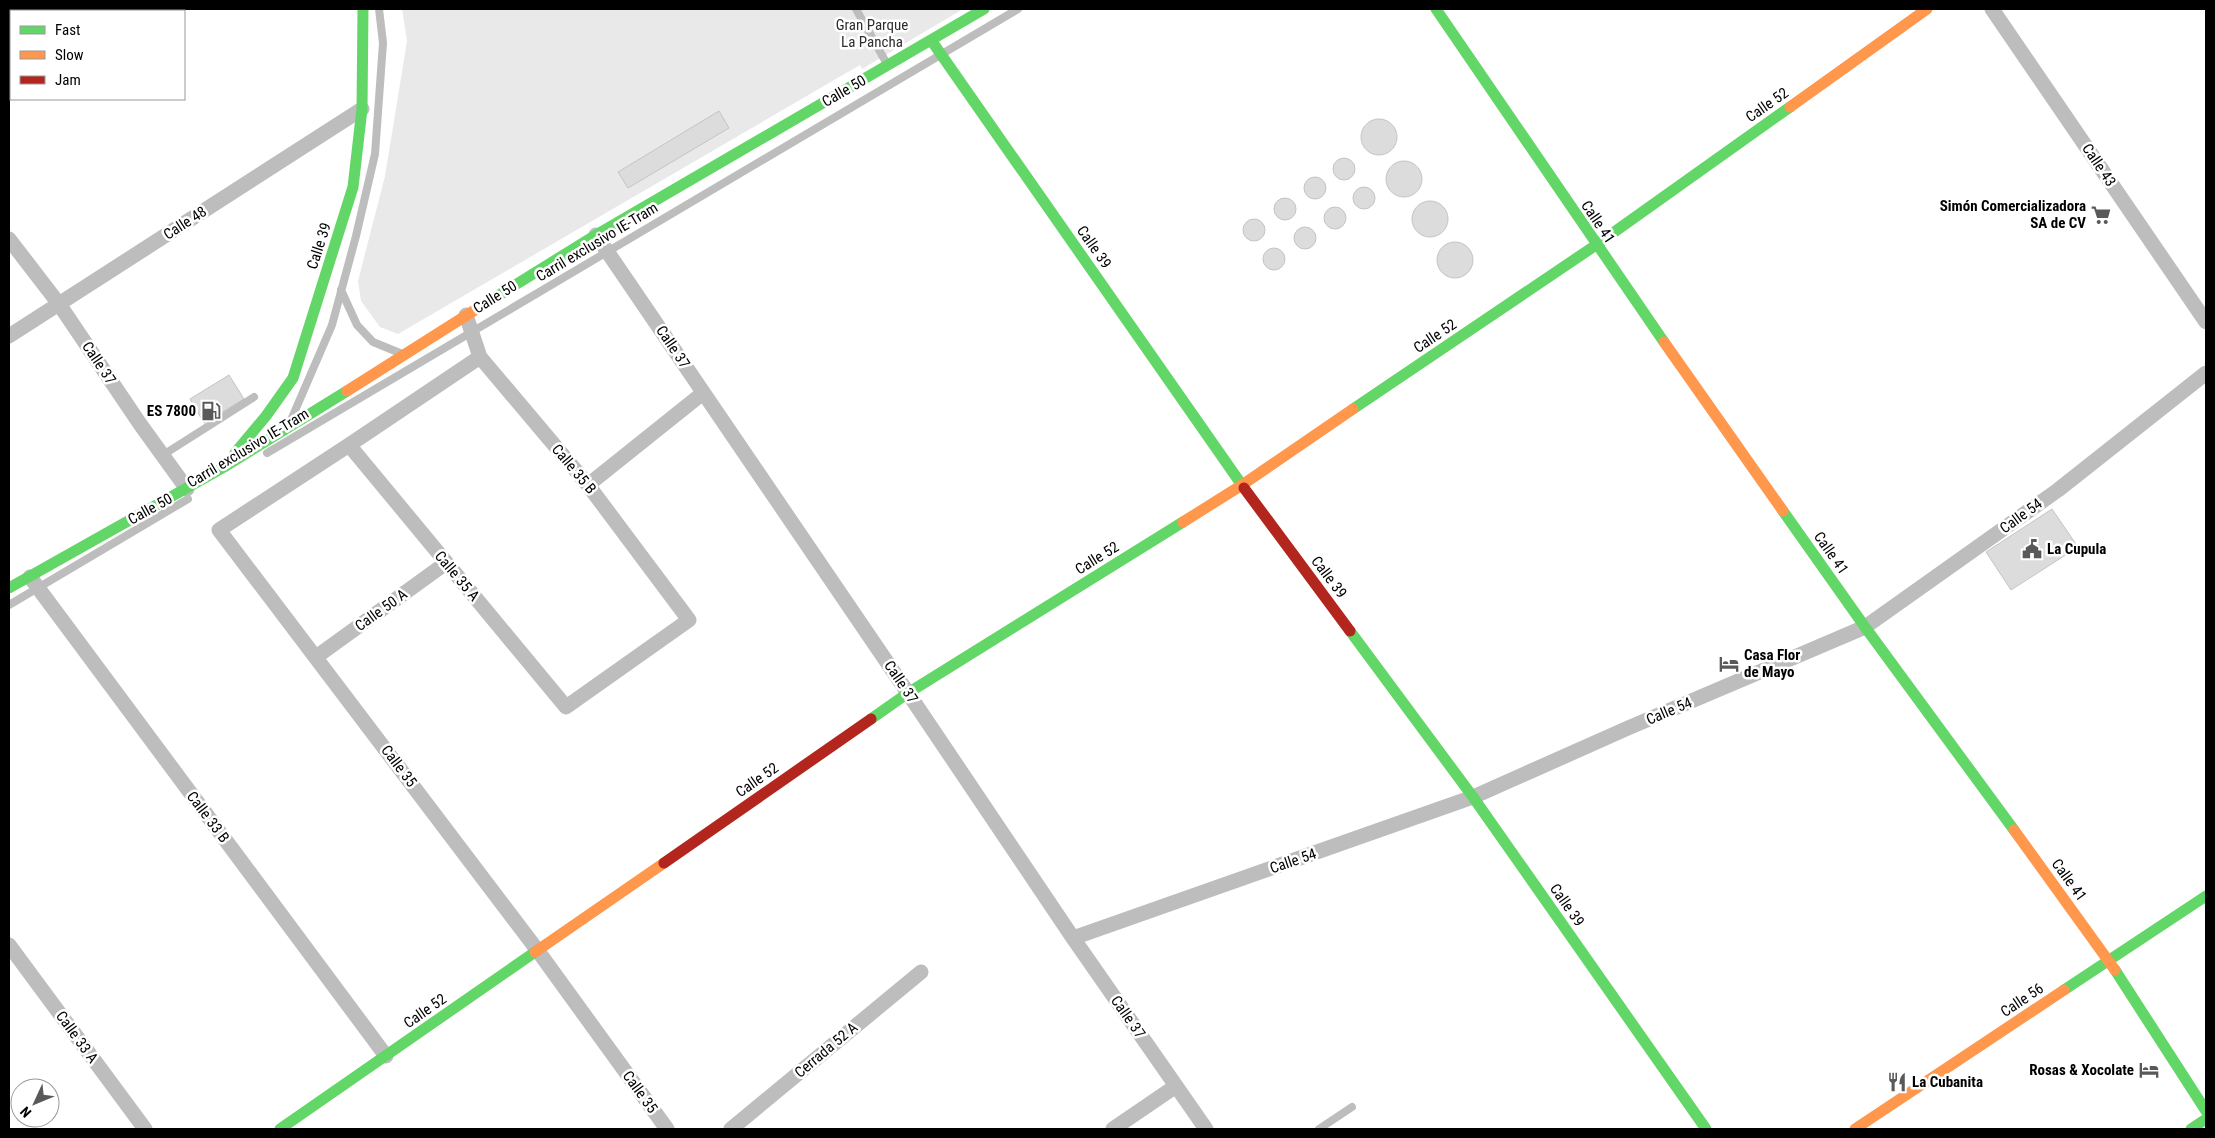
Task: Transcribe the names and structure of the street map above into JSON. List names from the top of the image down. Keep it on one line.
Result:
{"streets":{"main road":["Calle 50","Calle 52","Calle 41","Calle 39","Calle 56"],"street":["Calle 43","Calle 48","Calle 37","Calle 35 B","Calle 54","Calle 35 A","Calle 50 A","Calle 35","Calle 33 B","Calle 33 A","Cerrada 52 A"],"lane":["Carril exclusivo IE-Tram"]},"crossings":[["Calle 50","Calle 39"],["Calle 50","Calle 37"],["Calle 50","Calle 35 B"],["Calle 50","Calle 33 B"],["Calle 52","Calle 41"],["Calle 52","Calle 39"],["Calle 52","Calle 37"],["Calle 52","Calle 35"],["Calle 52","Calle 33 B"],["Calle 41","Calle 54"],["Calle 41","Calle 56"],["Calle 48","Calle 39"],["Calle 48","Calle 37"],["Carril exclusivo IE-Tram","Calle 39"],["Carril exclusivo IE-Tram","Calle 37"],["Carril exclusivo IE-Tram","Calle 35 B"],["Calle 39","Calle 54"],["Calle 37","Calle 54"],["Calle 35 B","Calle 35 A"],["Calle 35 A","Calle 50 A"],["Calle 35 A","Calle 35"],["Calle 50 A","Calle 35"]],"parks":["Gran Parque La Pancha"],"places":{"supermarket":["Simón Comercializadora SA de CV"],"fuel station":["ES 7800"],"public building":["La Cupula"],"hotel":["Casa Flor de Mayo","Rosas & Xocolate"],"restaurant":["La Cubanita"]},"legend":["Fast","Slow","Jam"],"north":"bottom left"}
